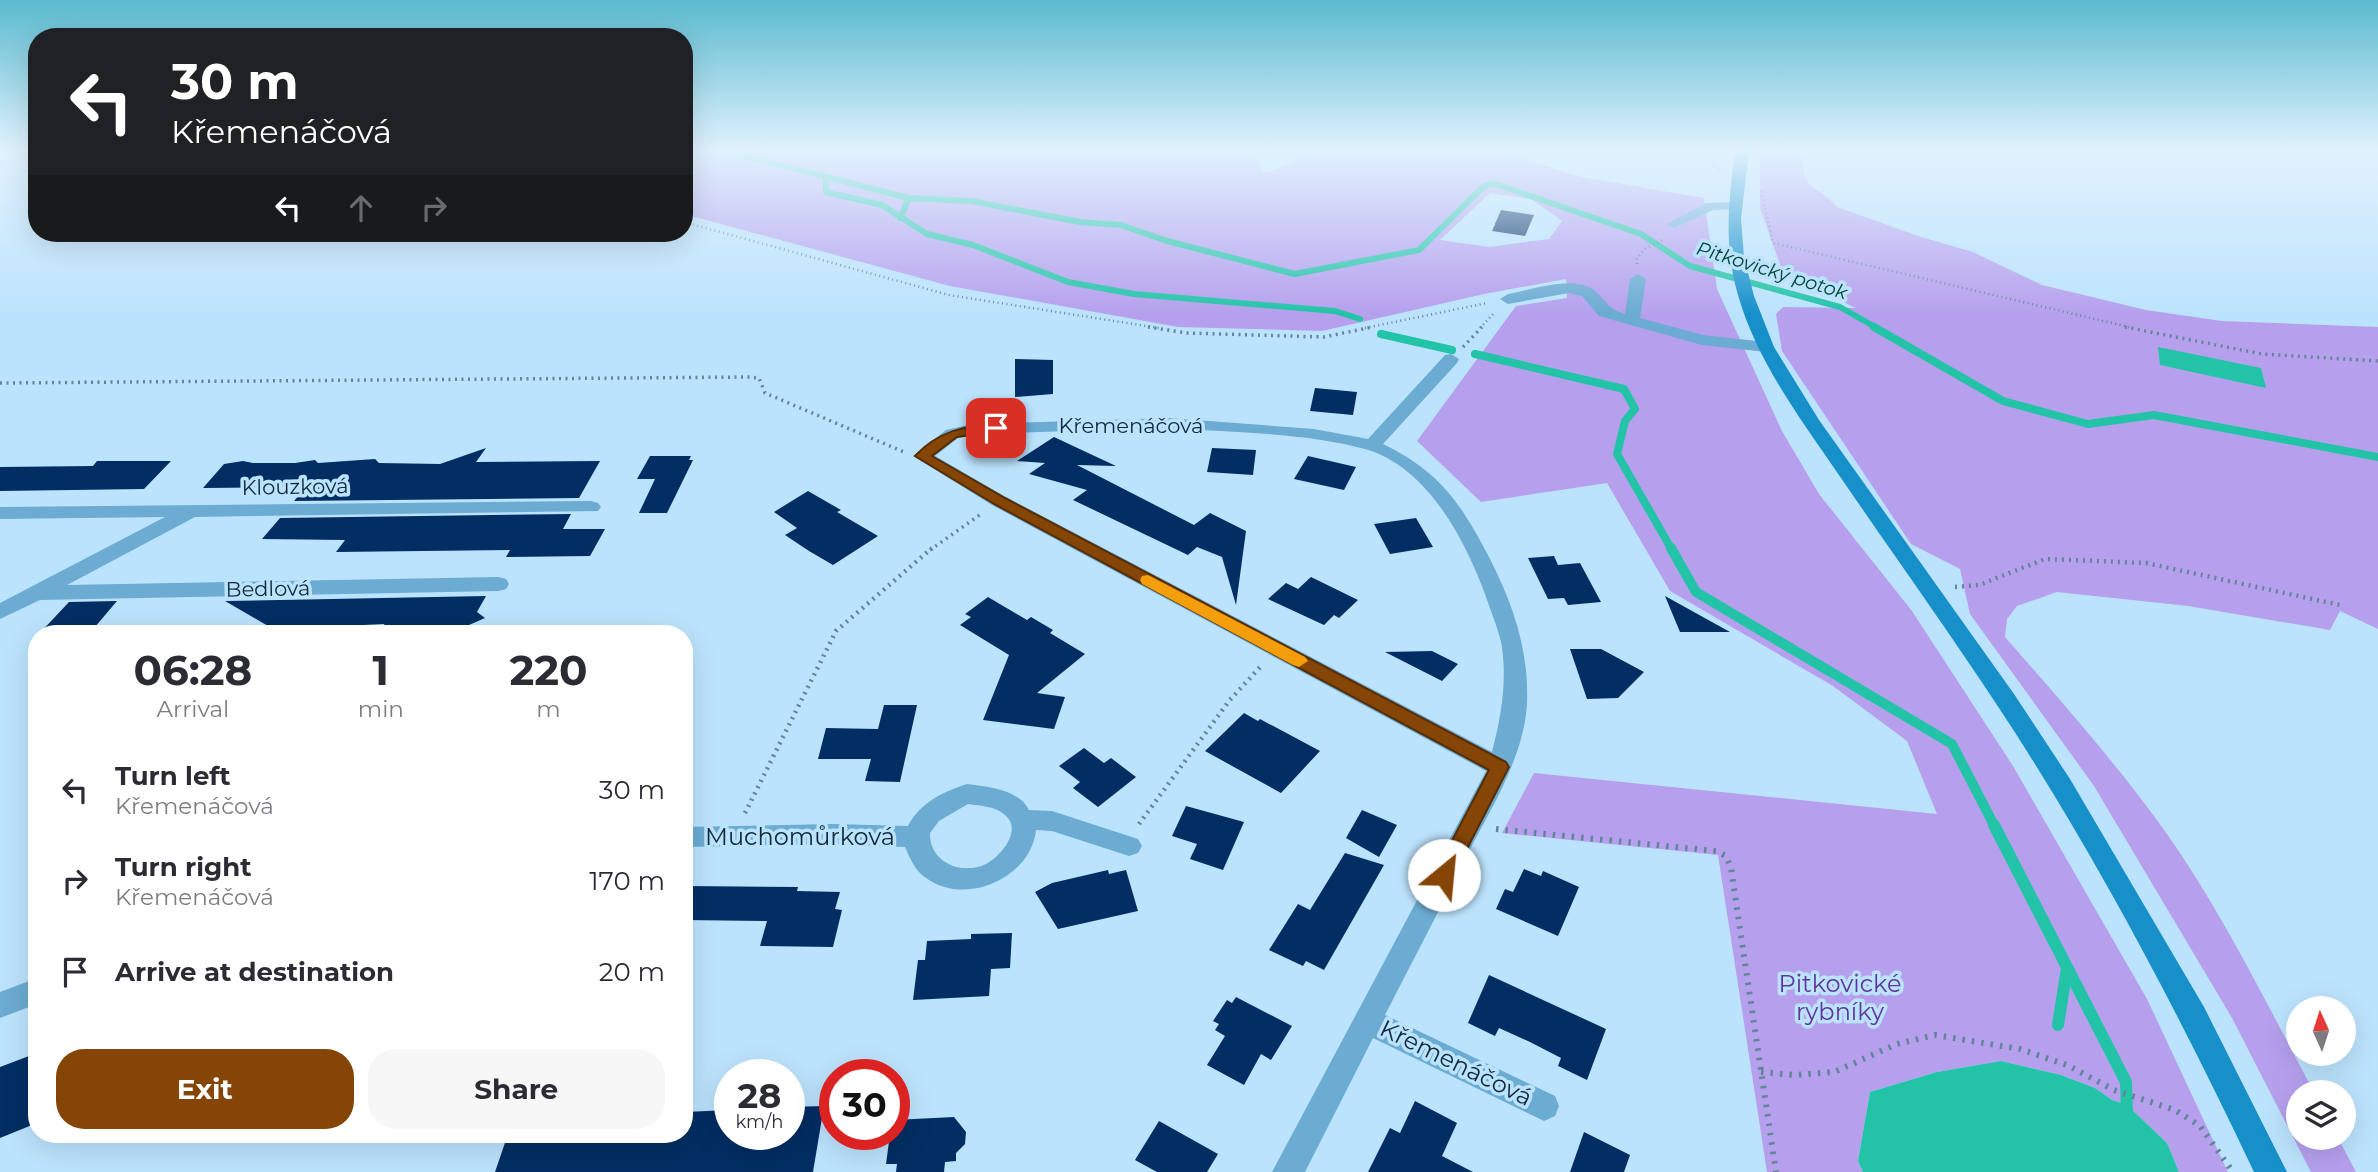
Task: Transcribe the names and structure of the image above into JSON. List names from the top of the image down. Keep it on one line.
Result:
{"streets":{"street":["Křemenáčová","Klouzková","Bedlová","Muchomůrková"]},"crossings":[["Klouzková","Bedlová"]],"water":["Pitkovický potok"],"parks":["Pitkovické rybníky"],"north":"top","page":{"turn":["30 m","Křemenáčová"],"eta":["06:28","Arrival","1","min","220","m"],"list":[{"name":"Turn left","note":"Křemenáčová","value":"30 m"},{"name":"Turn right","note":"Křemenáčová","value":"170 m"},{"name":"Arrive at destination","value":"20 m"}],"buttons":["Exit","Share"],"speed":"28 km/h","limit":"30"}}
